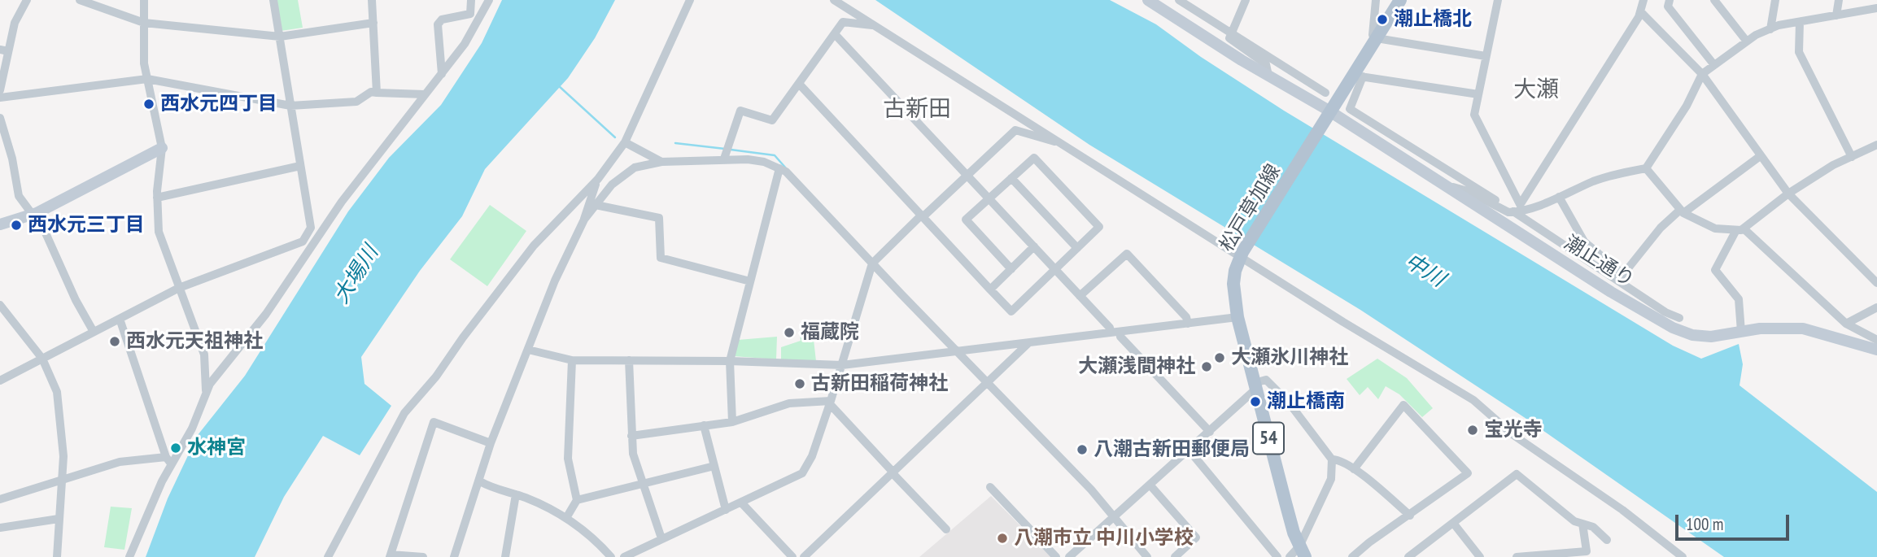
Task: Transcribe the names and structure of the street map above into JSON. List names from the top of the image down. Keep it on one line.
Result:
{"streets":{"main road":["松戸草加線","54"],"street":["潮止通り"]},"crossings":[["松戸草加線","潮止通り"]],"districts":["大瀬","古新田"],"water":["中川","大場川"],"places":["潮止橋北","西水元四丁目","西水元三丁目","福蔵院","西水元天祖神社","大瀬氷川神社","大瀬浅間神社","古新田稲荷神社","潮止橋南","宝光寺","水神宮","八潮古新田郵便局","八潮市立 中川小学校"],"scale_bar":"100 m"}
